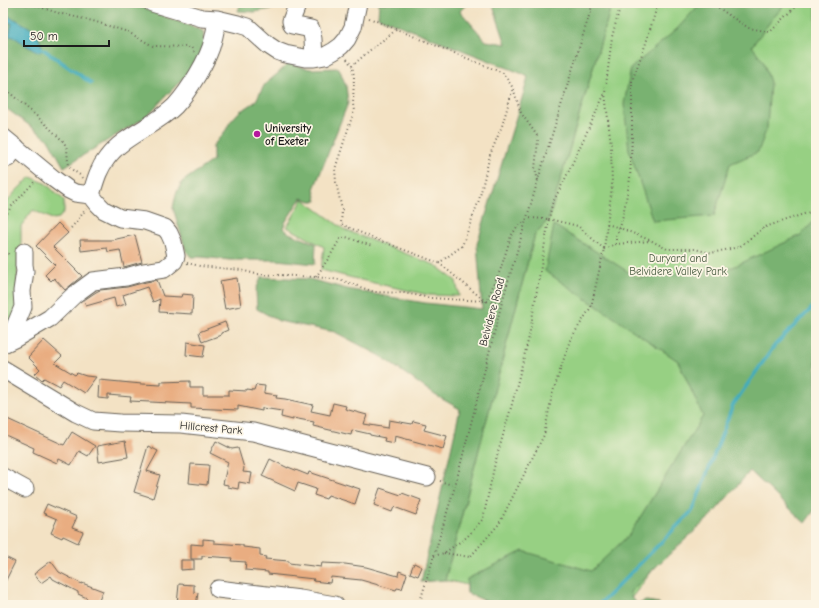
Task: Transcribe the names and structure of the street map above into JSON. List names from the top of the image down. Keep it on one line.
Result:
{"streets":{"street":["Hillcrest Park"],"path":["Belvidere Road"]},"parks":["Duryard and Belvidere Valley Park"],"places":["University of Exeter"],"scale_bar":"50 m"}
